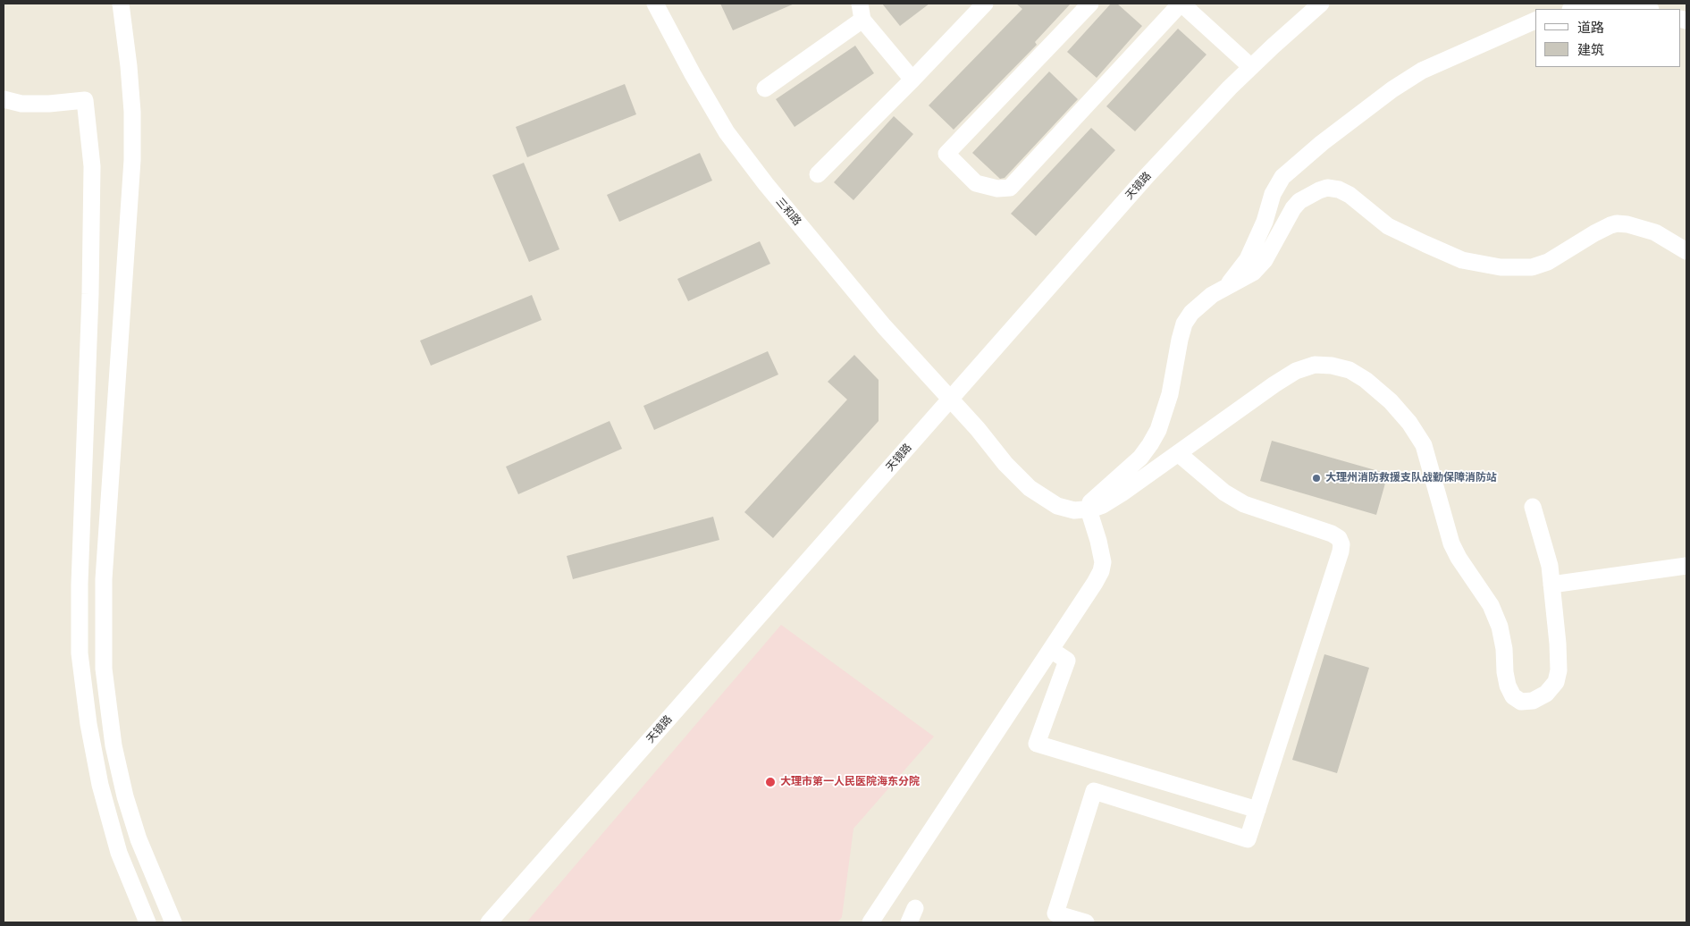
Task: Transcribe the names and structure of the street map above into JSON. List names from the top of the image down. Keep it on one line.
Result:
{"streets":{"street":["天镜路","三和路"]},"crossings":[["天镜路","三和路"]],"places":["大理州消防救援支队战勤保障消防站","大理市第一人民医院海东分院"],"legend":["道路","建筑"]}
